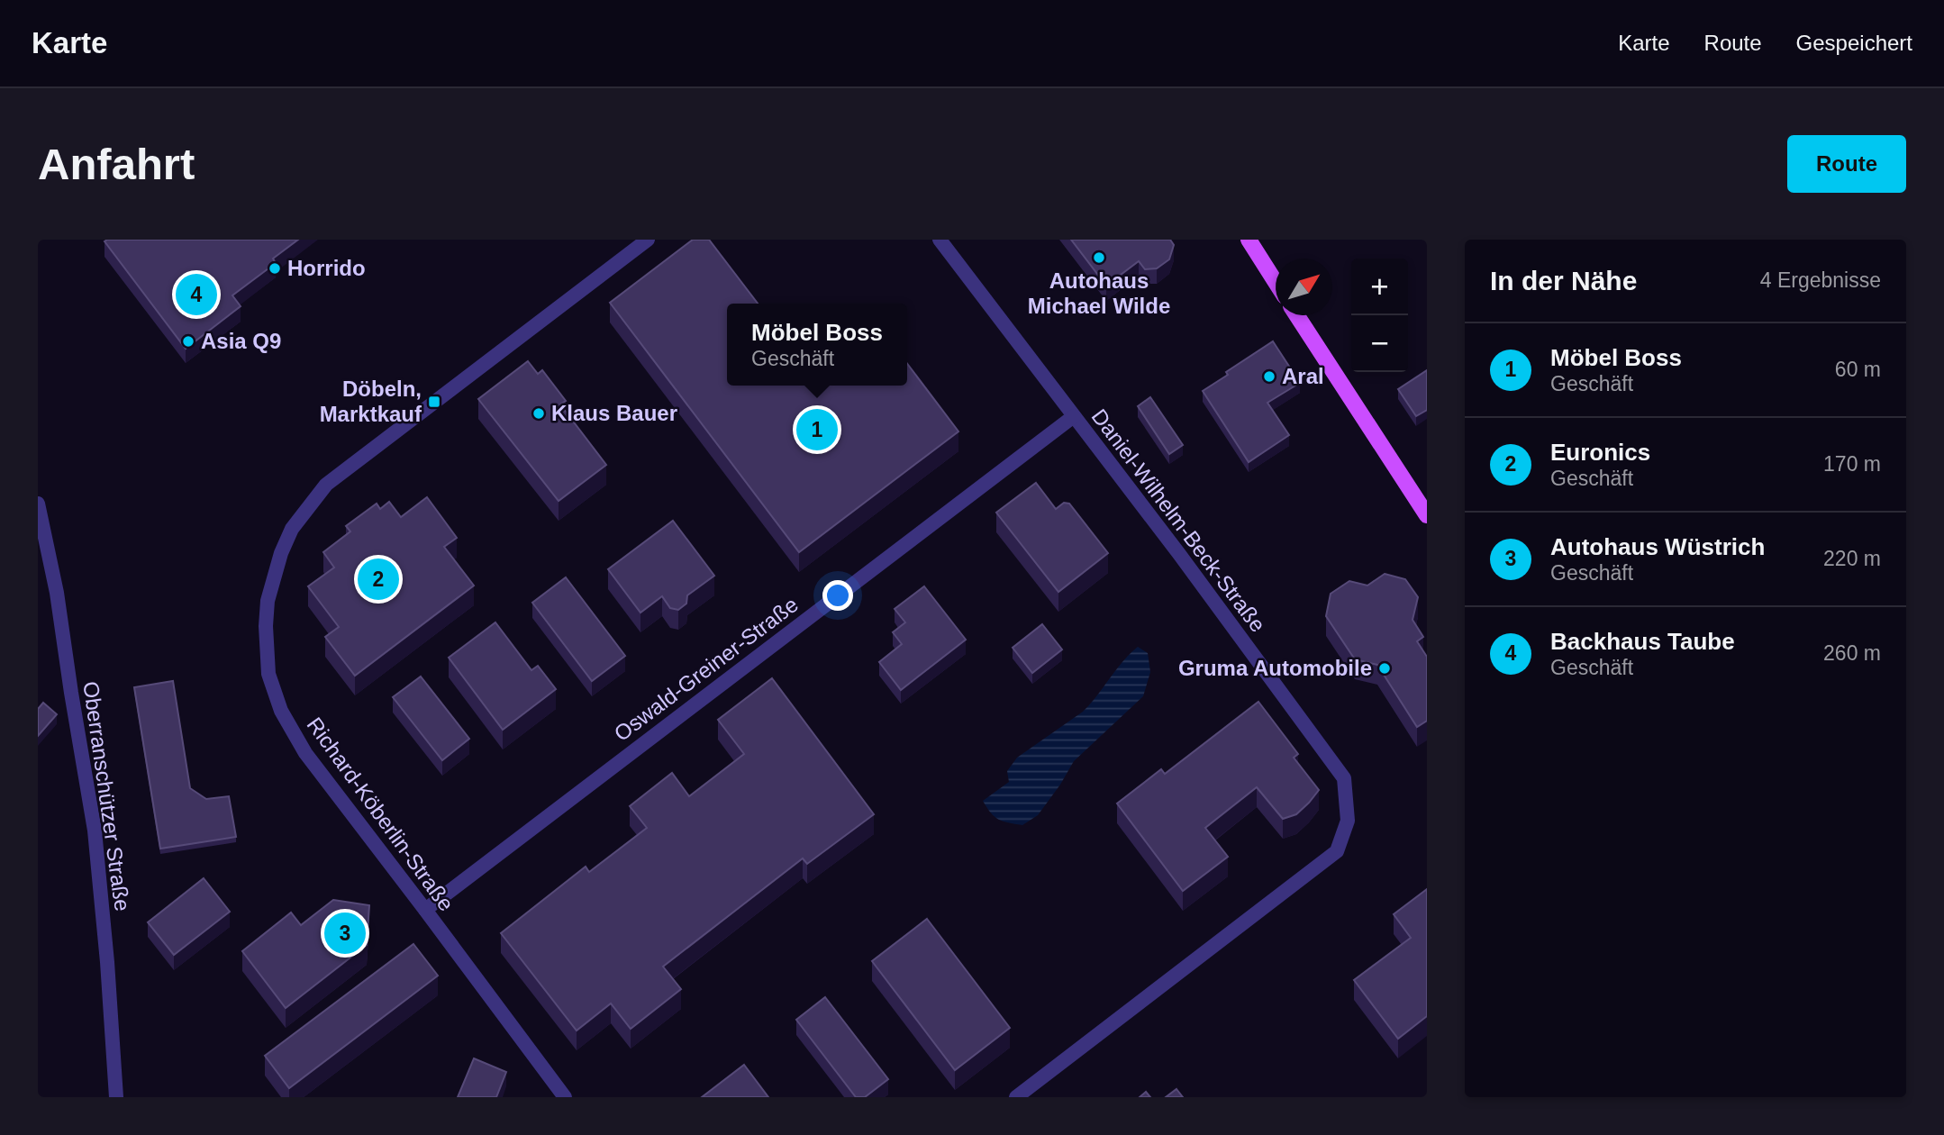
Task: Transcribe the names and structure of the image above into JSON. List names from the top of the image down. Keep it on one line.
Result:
{"streets":{"street":["Daniel-Wilhelm-Beck-Straße","Oswald-Greiner-Straße","Oberranschützer Straße","Richard-Köberlin-Straße"]},"crossings":[["Daniel-Wilhelm-Beck-Straße","Oswald-Greiner-Straße"],["Oswald-Greiner-Straße","Richard-Köberlin-Straße"]],"places":{"other":["Autohaus Michael Wilde","Horrido","Asia Q9","Aral","Klaus Bauer","Gruma Automobile"],"transit":["Döbeln, Marktkauf"]},"north":"top right","page":{"header":"Karte","nav":["Karte","Route","Gespeichert"],"buttons":"Route","title":"Anfahrt","heading":["In der Nähe","4 Ergebnisse"],"map_buttons":["+","−"],"pins":["4","1","2","3"],"popup":["Möbel Boss","Geschäft"],"list":[{"mark":"1","name":"Möbel Boss","note":"Geschäft","value":"60 m"},{"mark":"2","name":"Euronics","note":"Geschäft","value":"170 m"},{"mark":"3","name":"Autohaus Wüstrich","note":"Geschäft","value":"220 m"},{"mark":"4","name":"Backhaus Taube","note":"Geschäft","value":"260 m"}]}}
